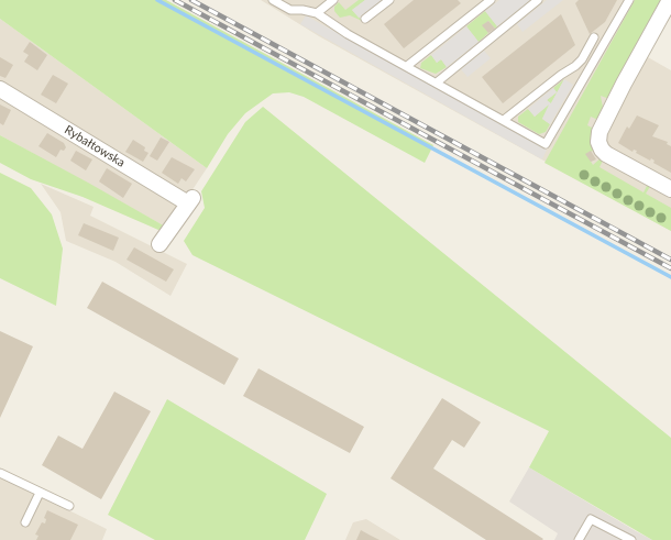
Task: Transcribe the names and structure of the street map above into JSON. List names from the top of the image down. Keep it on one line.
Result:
{"streets":{"street":["Rybałtowska"]}}
